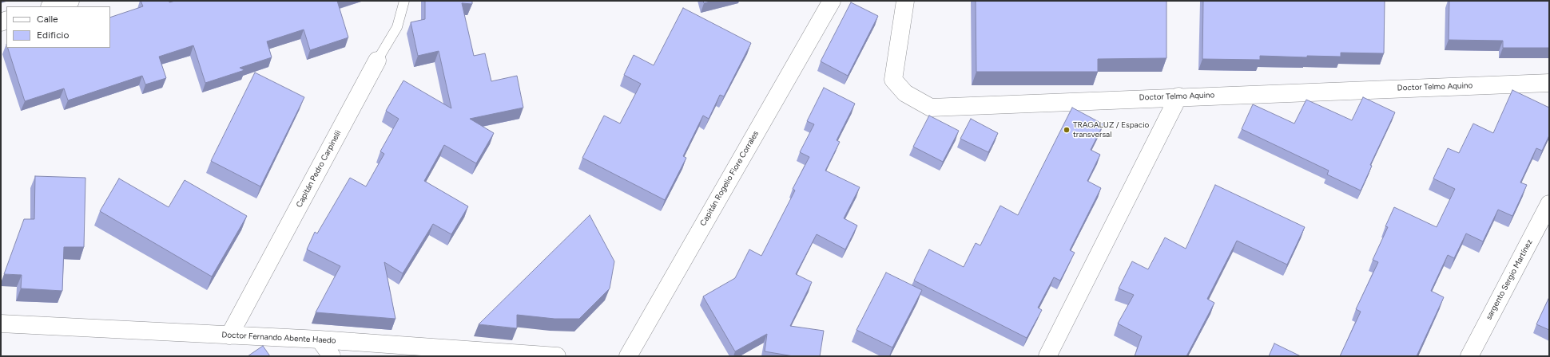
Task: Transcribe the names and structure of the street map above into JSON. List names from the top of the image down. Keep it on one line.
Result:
{"streets":{"street":["Doctor Telmo Aquino","Capitán Pedro Carpinelli","Capitán Rogelio Fiore Corrales","sargento Sergio Martínez","Doctor Fernando Abente Haedo"]},"crossings":[["Capitán Pedro Carpinelli","Doctor Fernando Abente Haedo"]],"places":["TRAGALUZ / Espacio transversal"],"legend":["Calle","Edificio"]}
